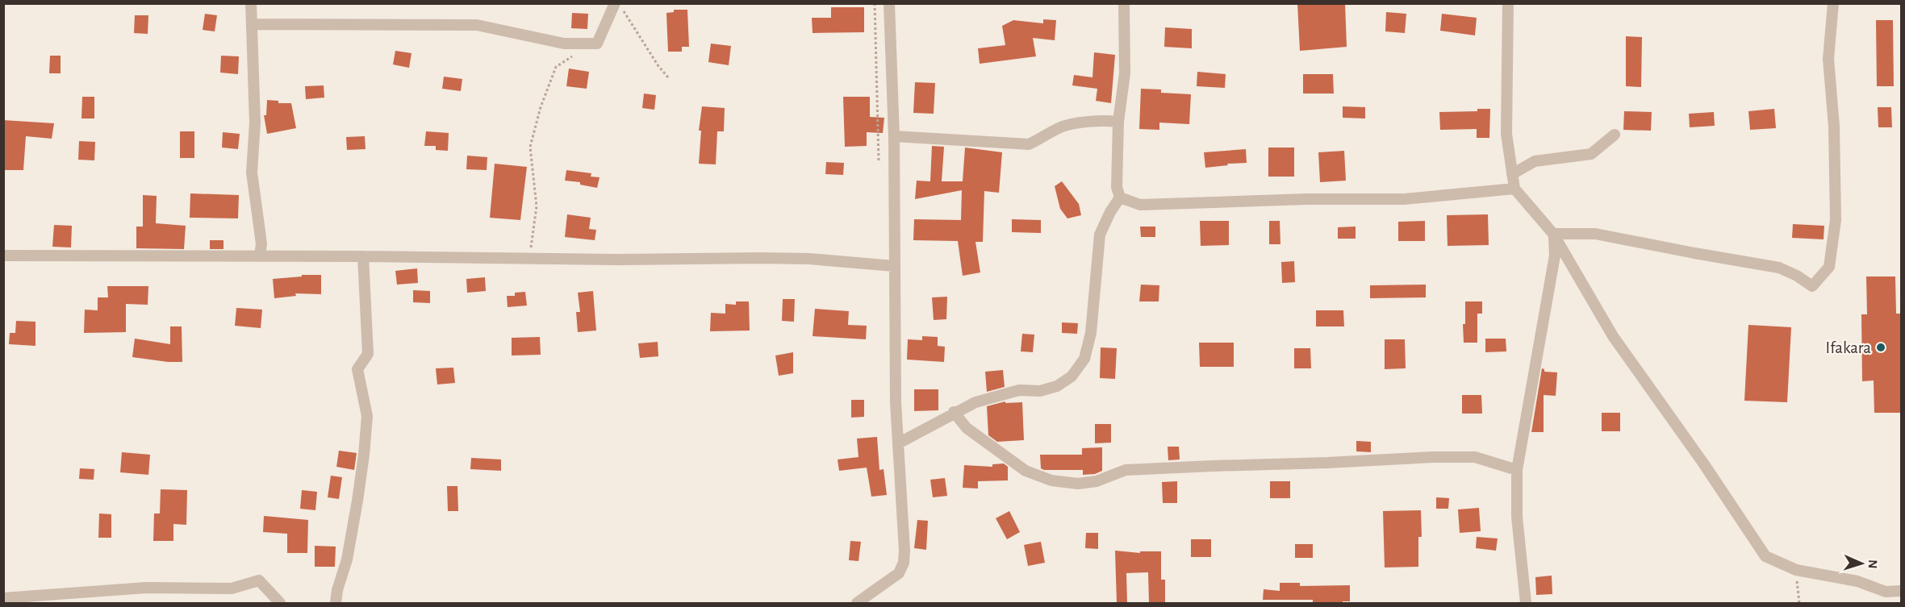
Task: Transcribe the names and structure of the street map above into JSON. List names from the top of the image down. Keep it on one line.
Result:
{"places":["Ifakara"],"north":"right"}
